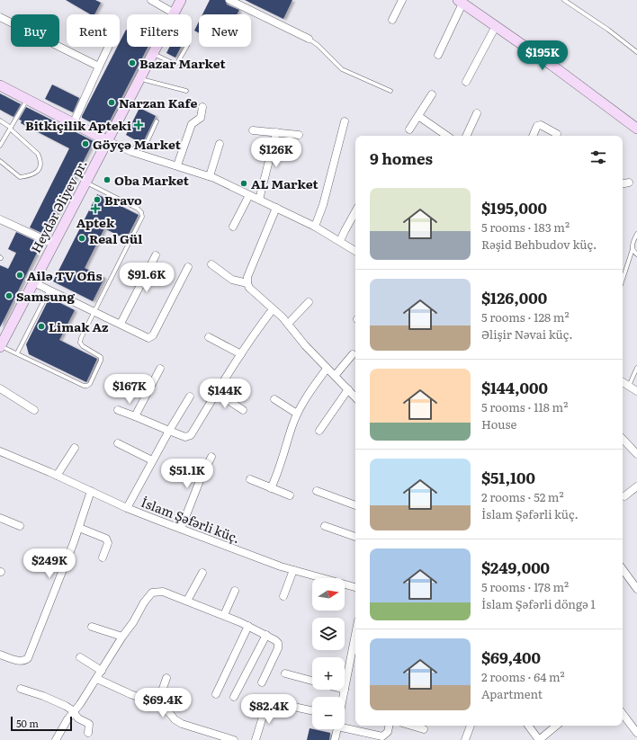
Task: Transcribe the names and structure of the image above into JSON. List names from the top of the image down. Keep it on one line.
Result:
{"streets":{"main road":["Heydər Əliyev pr."],"street":["İslam Şəfərli küç."]},"places":{"other":["Bazar Market","Narzan Kafe","Göyçə Market","Oba Market","AL Market","Bravo","Real Gül","Ailə TV Ofis","Samsung","Limak Az"],"health":["Bitkiçilik Apteki","Aptek"]},"scale_bar":"50 m","north":"right","page":{"chip":["Buy","Rent","Filters","New"],"price":["$195K","$126K","$91.6K","$167K","$144K","$51.1K","$249K","$69.4K","$82.4K"],"heading":"9 homes","list":[{"name":"$195,000","note":"5 rooms · 183 m² · Rəşid Behbudov küç."},{"name":"$126,000","note":"5 rooms · 128 m² · Əlişir Nəvai küç."},{"name":"$144,000","note":"5 rooms · 118 m² · House"},{"name":"$51,100","note":"2 rooms · 52 m² · İslam Şəfərli küç."},{"name":"$249,000","note":"5 rooms · 178 m² · İslam Şəfərli döngə 1"},{"name":"$69,400","note":"2 rooms · 64 m² · Apartment"}],"map_buttons":["+","−"],"scale":"50 m"}}
